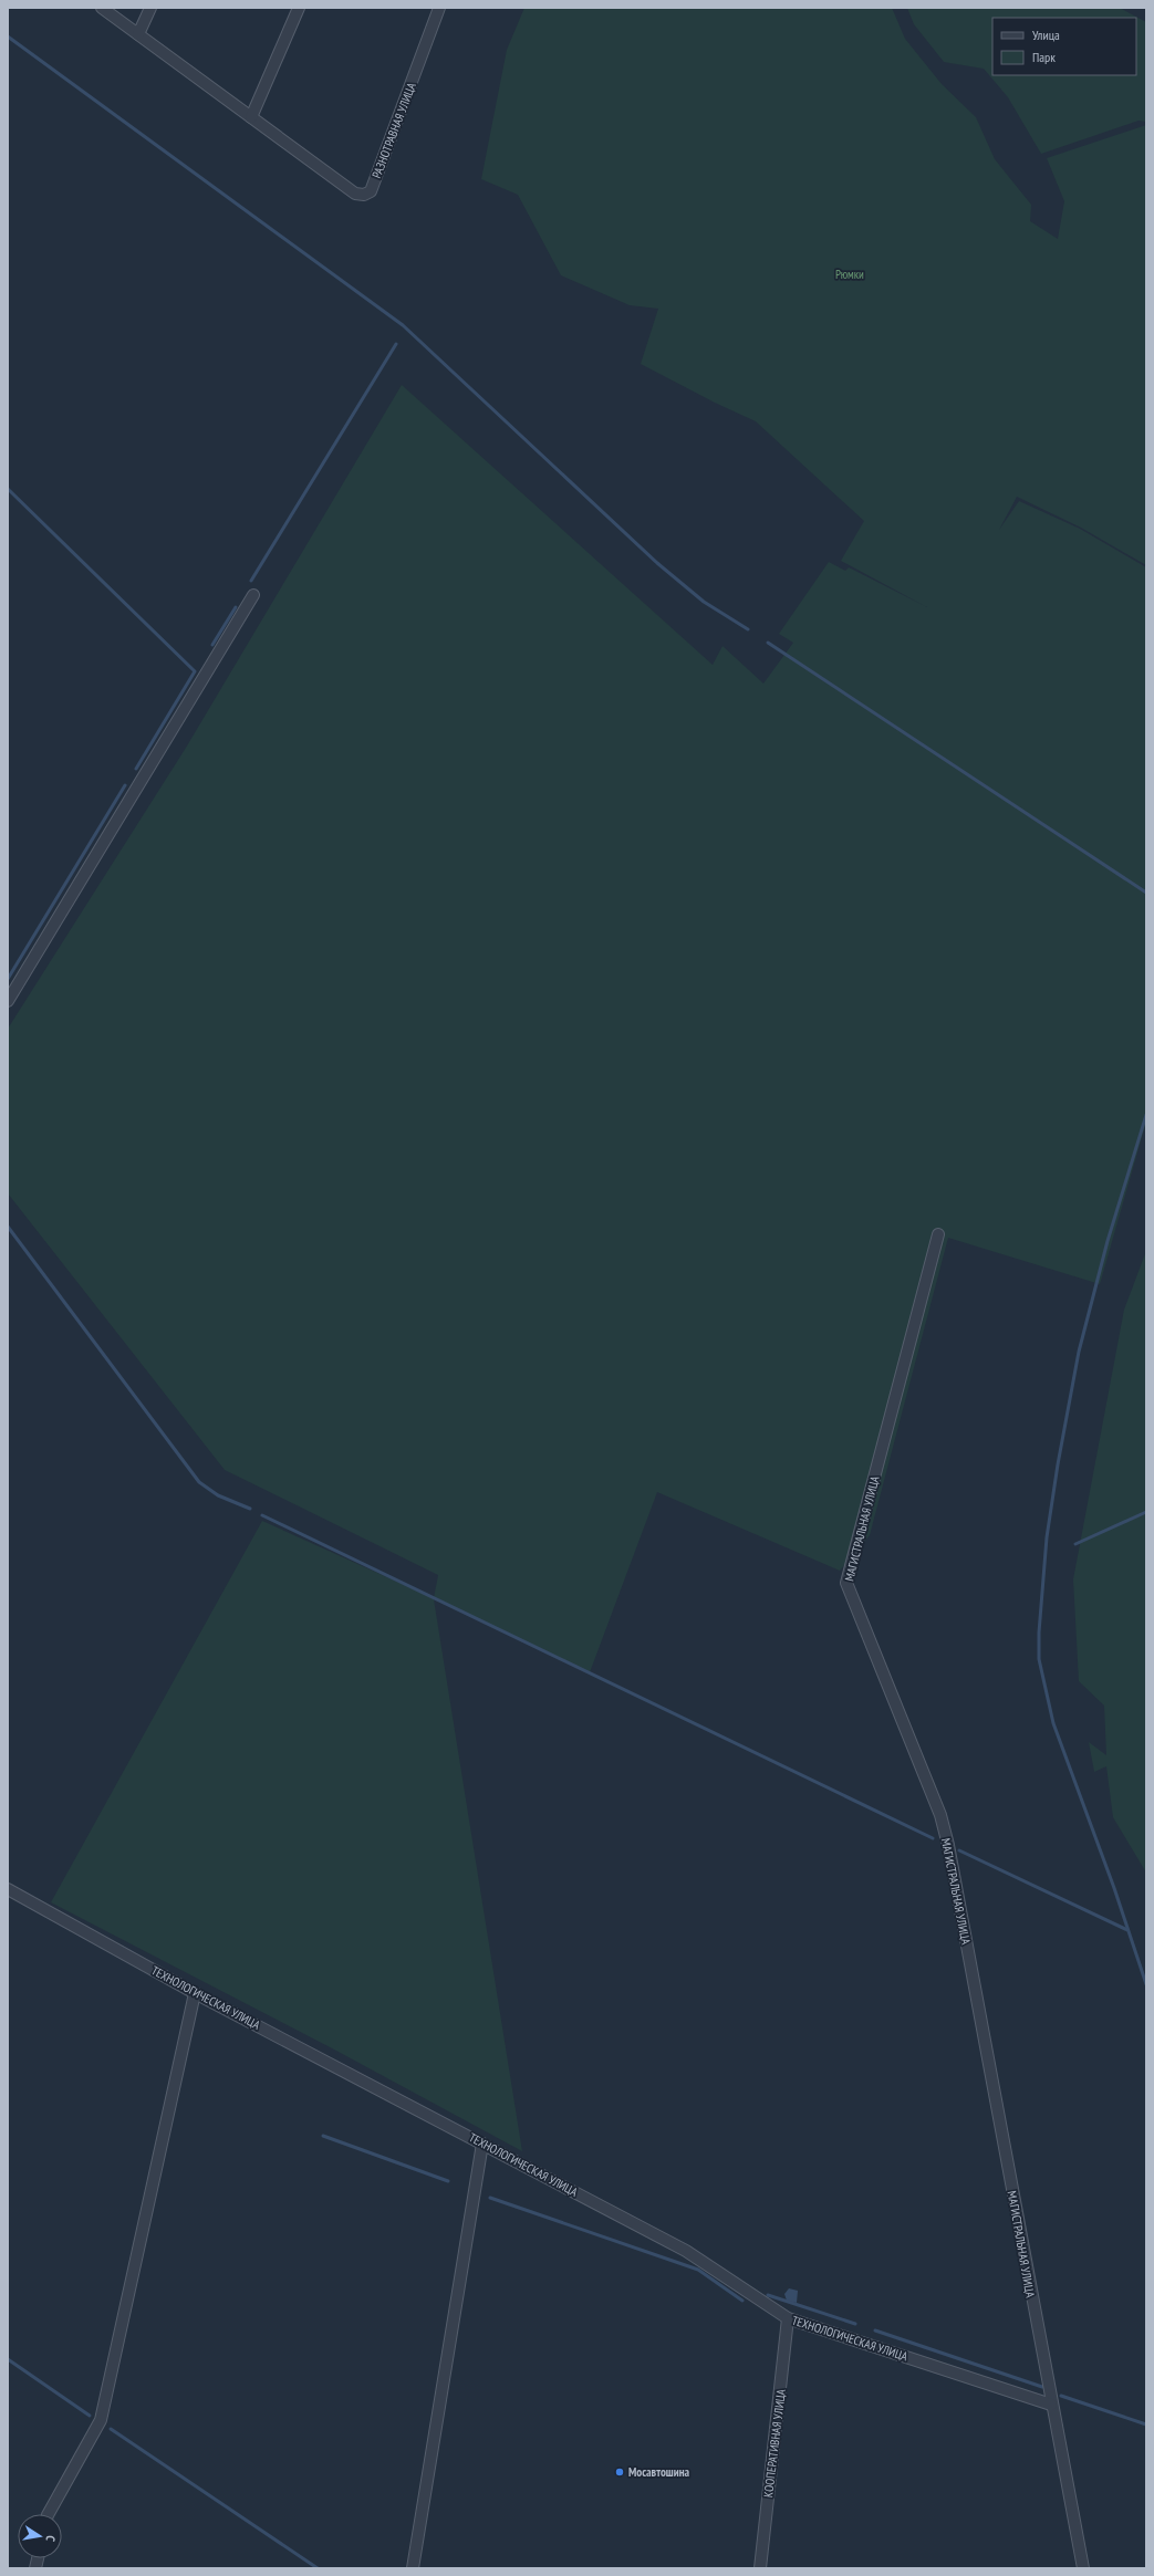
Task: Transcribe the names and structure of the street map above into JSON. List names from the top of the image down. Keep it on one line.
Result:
{"streets":{"street":["РАЗНОТРАВНАЯ УЛИЦА","МАГИСТРАЛЬНАЯ УЛИЦА","ТЕХНОЛОГИЧЕСКАЯ УЛИЦА","КООПЕРАТИВНАЯ УЛИЦА"]},"crossings":[["МАГИСТРАЛЬНАЯ УЛИЦА","ТЕХНОЛОГИЧЕСКАЯ УЛИЦА"],["ТЕХНОЛОГИЧЕСКАЯ УЛИЦА","КООПЕРАТИВНАЯ УЛИЦА"]],"parks":["Рюмки"],"places":["Мосавтошина"],"legend":["Улица","Парк"],"north":"right"}
